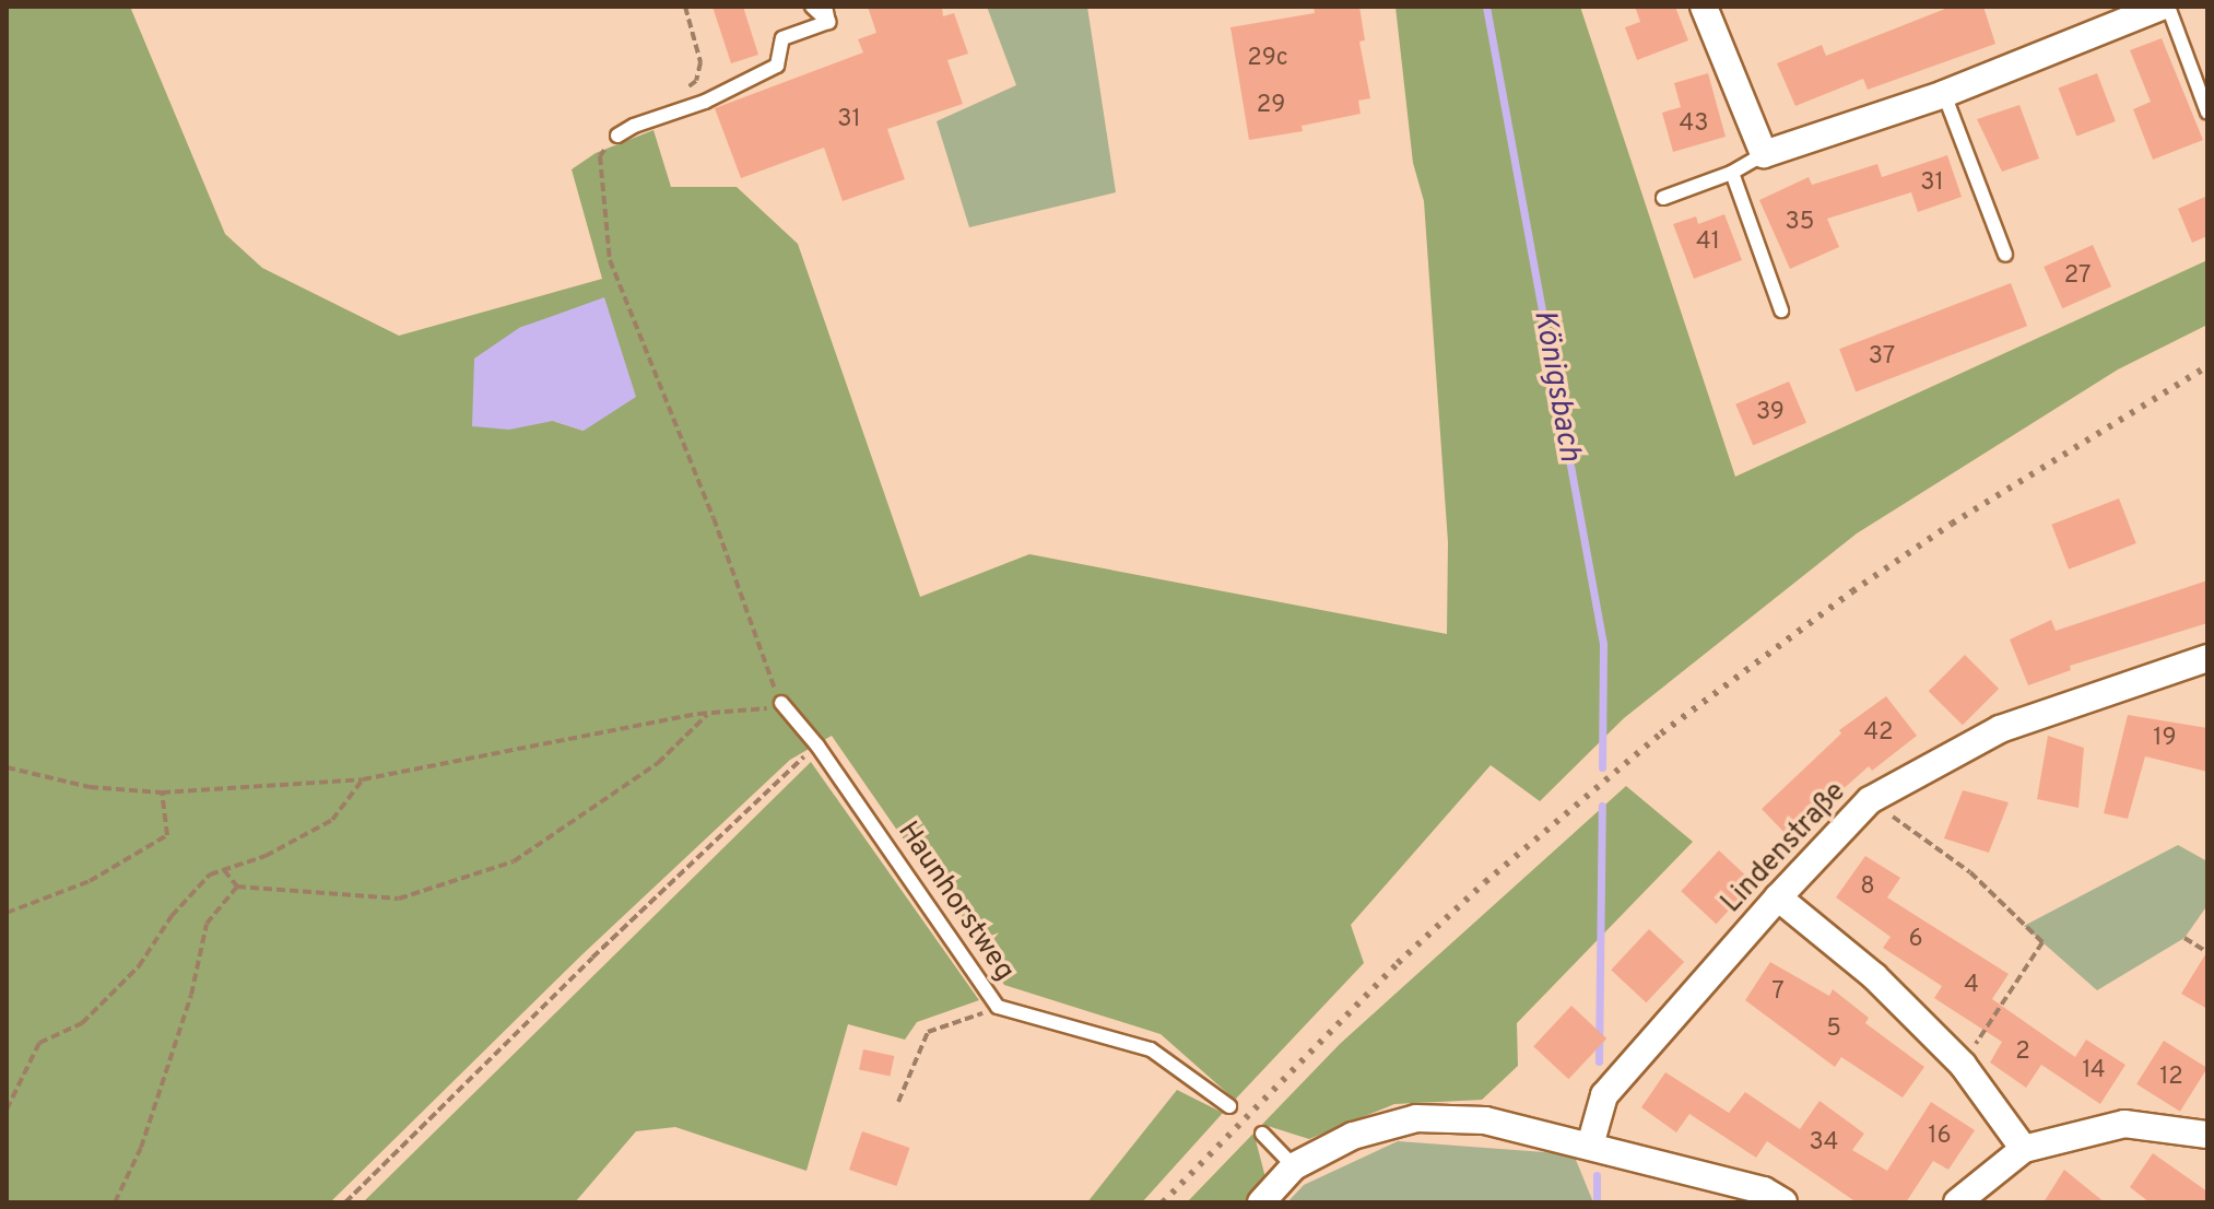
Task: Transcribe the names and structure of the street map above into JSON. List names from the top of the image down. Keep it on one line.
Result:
{"streets":{"street":["Lindenstraße"],"lane":["Haunhorstweg"]},"water":["Königsbach"],"house_numbers":["29c","29","31","43","31","35","41","27","37","39","42","19","8","6","4","7","5","2","14","12","16","34"]}
